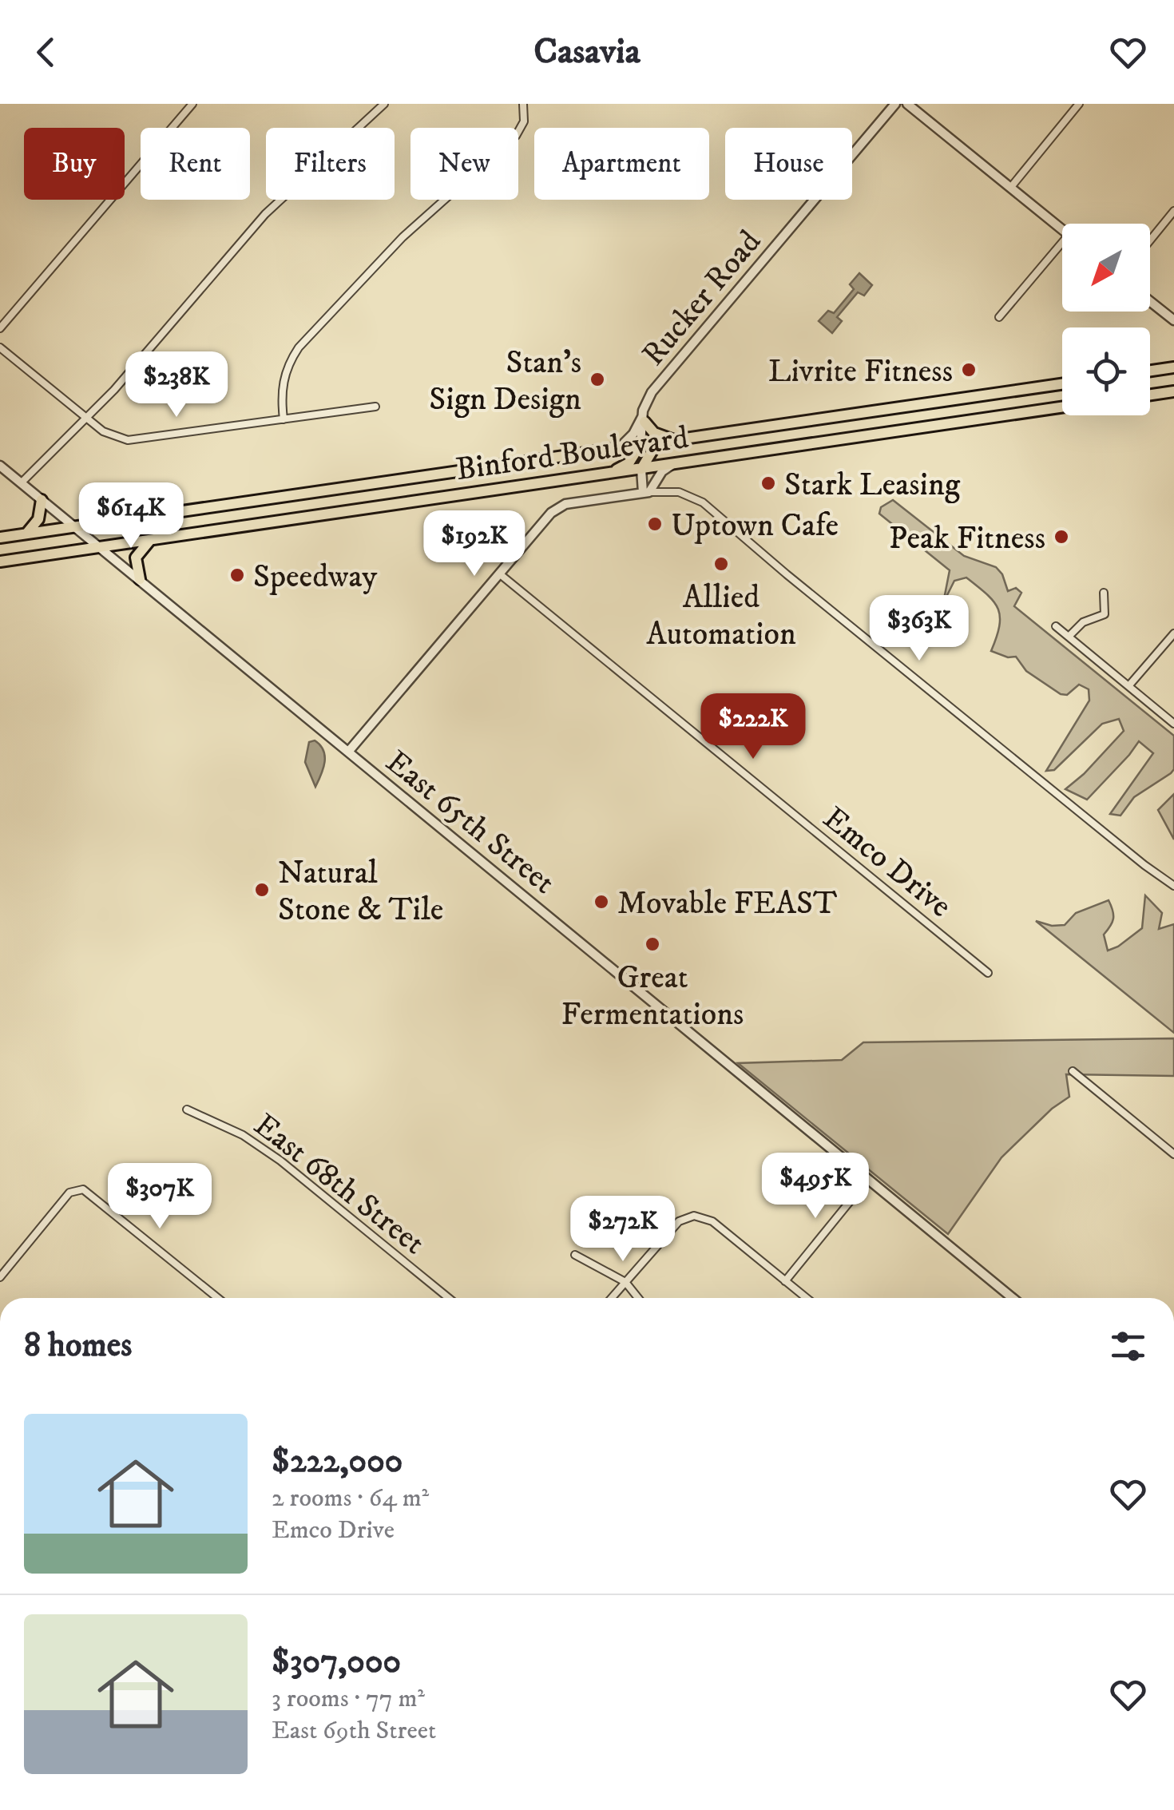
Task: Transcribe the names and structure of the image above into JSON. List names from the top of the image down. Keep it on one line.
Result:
{"streets":{"main road":["Binford Boulevard"],"street":["Rucker Road","East 65th Street","Emco Drive","East 68th Street"]},"crossings":[["Rucker Road","Binford Boulevard"],["Binford Boulevard","East 65th Street"]],"places":["Livrite Fitness","Stan's Sign Design","Stark Leasing","Uptown Cafe","Peak Fitness","Allied Automation","Speedway","Natural Stone & Tile","Movable FEAST","Great Fermentations"],"north":"bottom left","page":{"header":"Casavia","chip":["Buy","Rent","Filters","New","Apartment","House"],"price":["$238K","$614K","$192K","$363K","$222K","$495K","$307K","$272K"],"heading":"8 homes","list":[{"name":"$222,000","note":"2 rooms · 64 m² · Emco Drive"},{"name":"$307,000","note":"3 rooms · 77 m² · East 69th Street"}]}}
